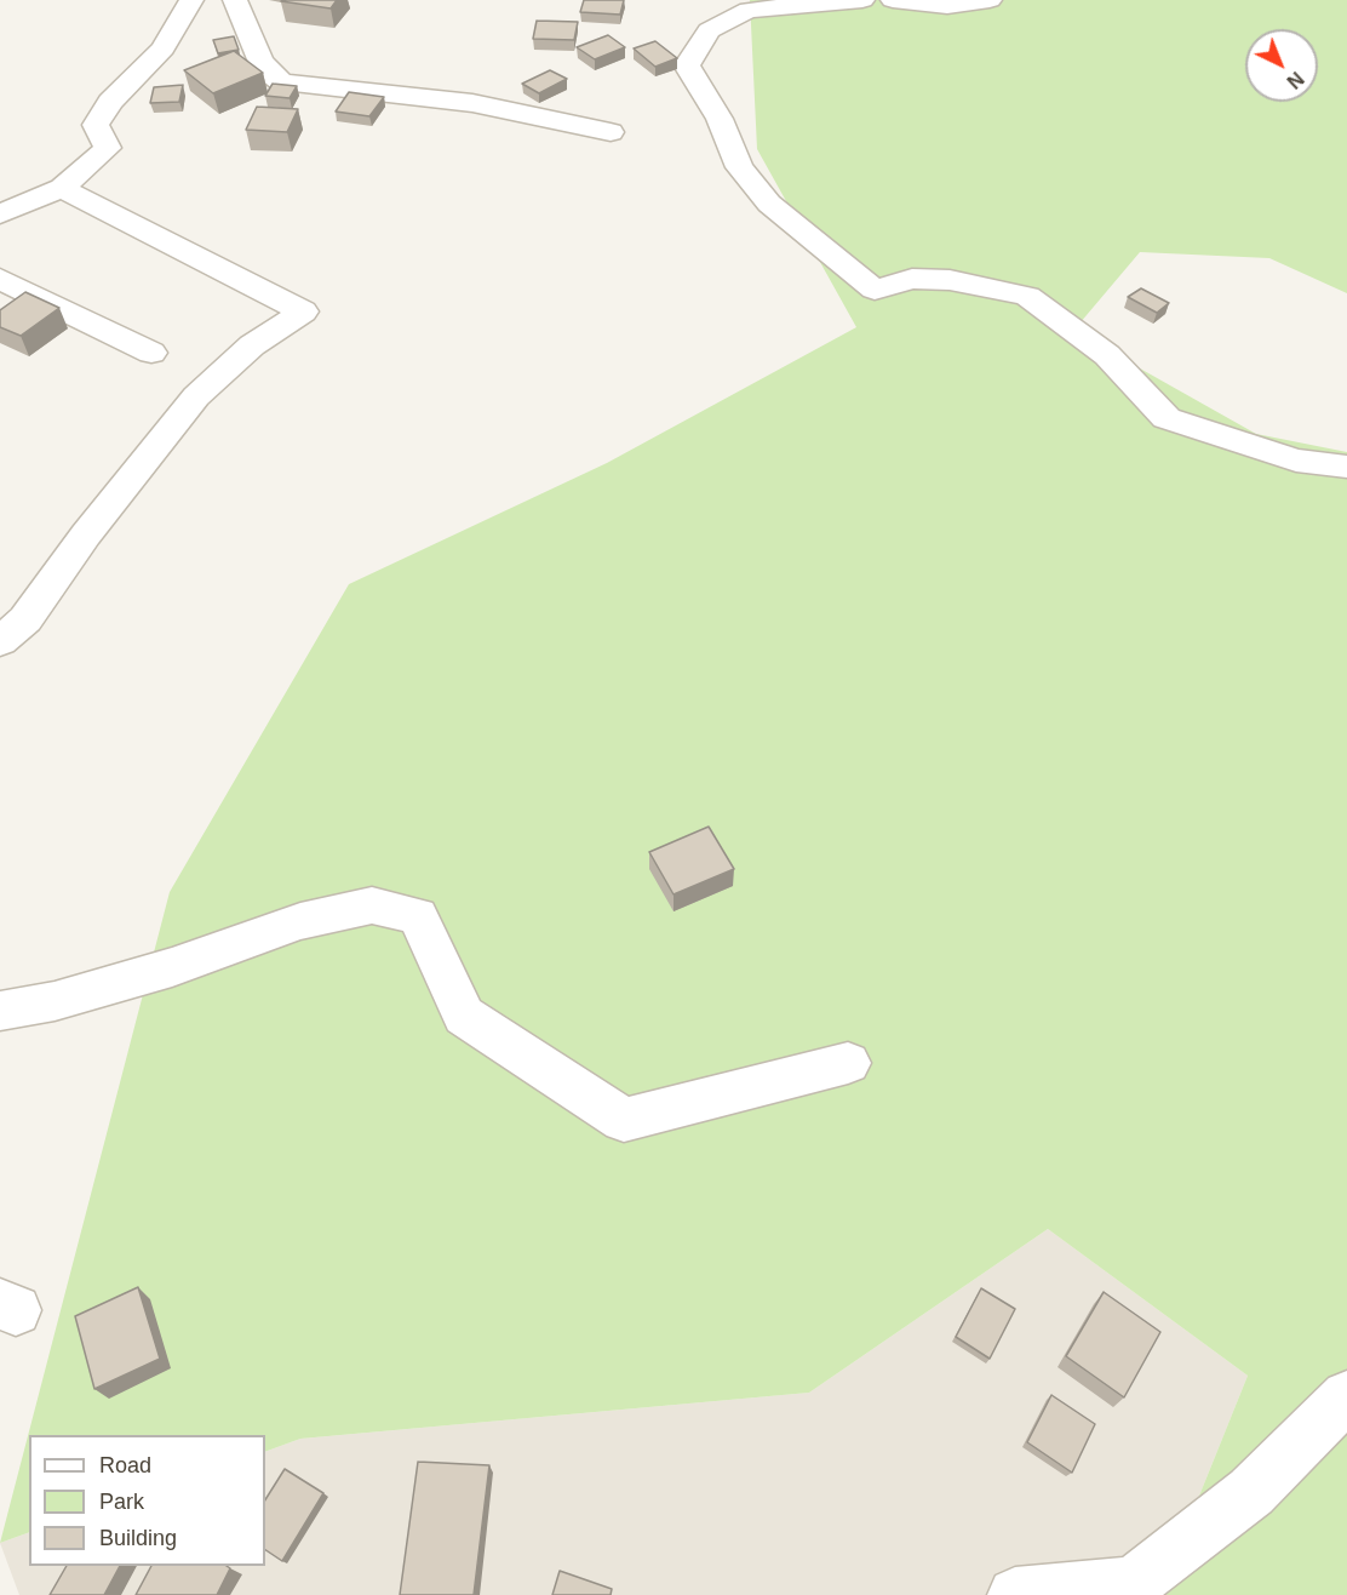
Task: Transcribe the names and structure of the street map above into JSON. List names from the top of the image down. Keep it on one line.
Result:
{"legend":["Road","Park","Building"],"north":"bottom right"}
